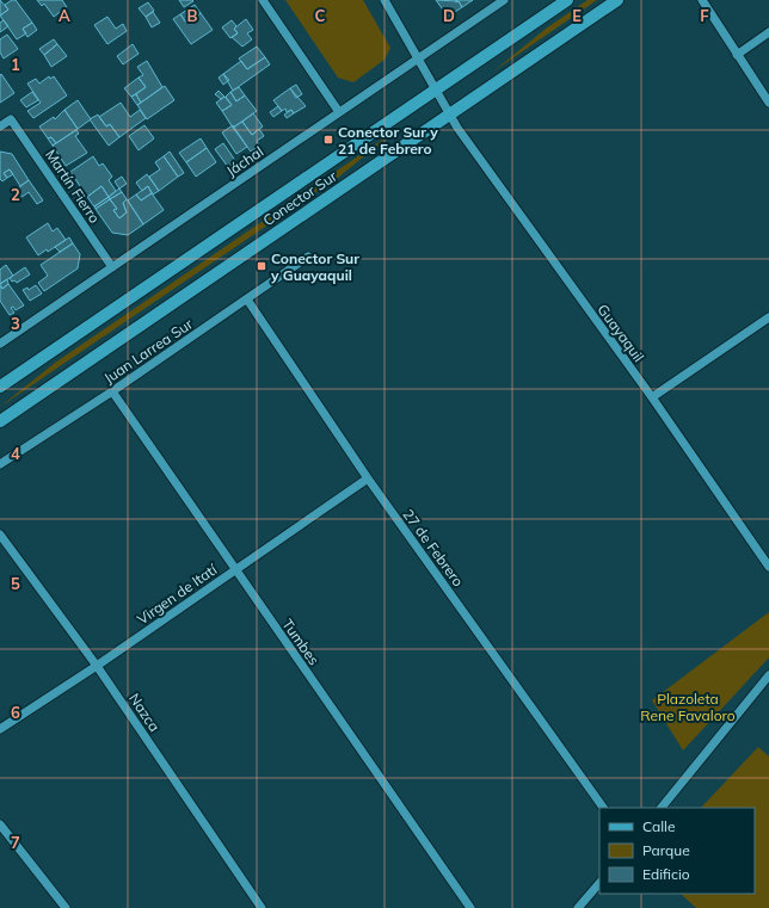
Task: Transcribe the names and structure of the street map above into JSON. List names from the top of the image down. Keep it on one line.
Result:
{"streets":{"main road":["Conector Sur"],"street":["Jáchal","Martín Fierro","Guayaquil","Juan Larrea Sur","27 de Febrero","Virgen de Itatí","Tumbes","Nazca"]},"crossings":[["Jáchal","Martín Fierro"],["Jáchal","Guayaquil"],["Conector Sur","Guayaquil"],["Juan Larrea Sur","27 de Febrero"],["Juan Larrea Sur","Tumbes"],["27 de Febrero","Virgen de Itatí"],["Virgen de Itatí","Tumbes"],["Virgen de Itatí","Nazca"]],"parks":["Plazoleta Rene Favaloro"],"places":{"transit":["Conector Sur y 21 de Febrero","Conector Sur y Guayaquil"]},"legend":["Calle","Parque","Edificio"],"grid":{"columns":["A","B","C","D","E","F"],"rows":["1","2","3","4","5","6","7"]}}
